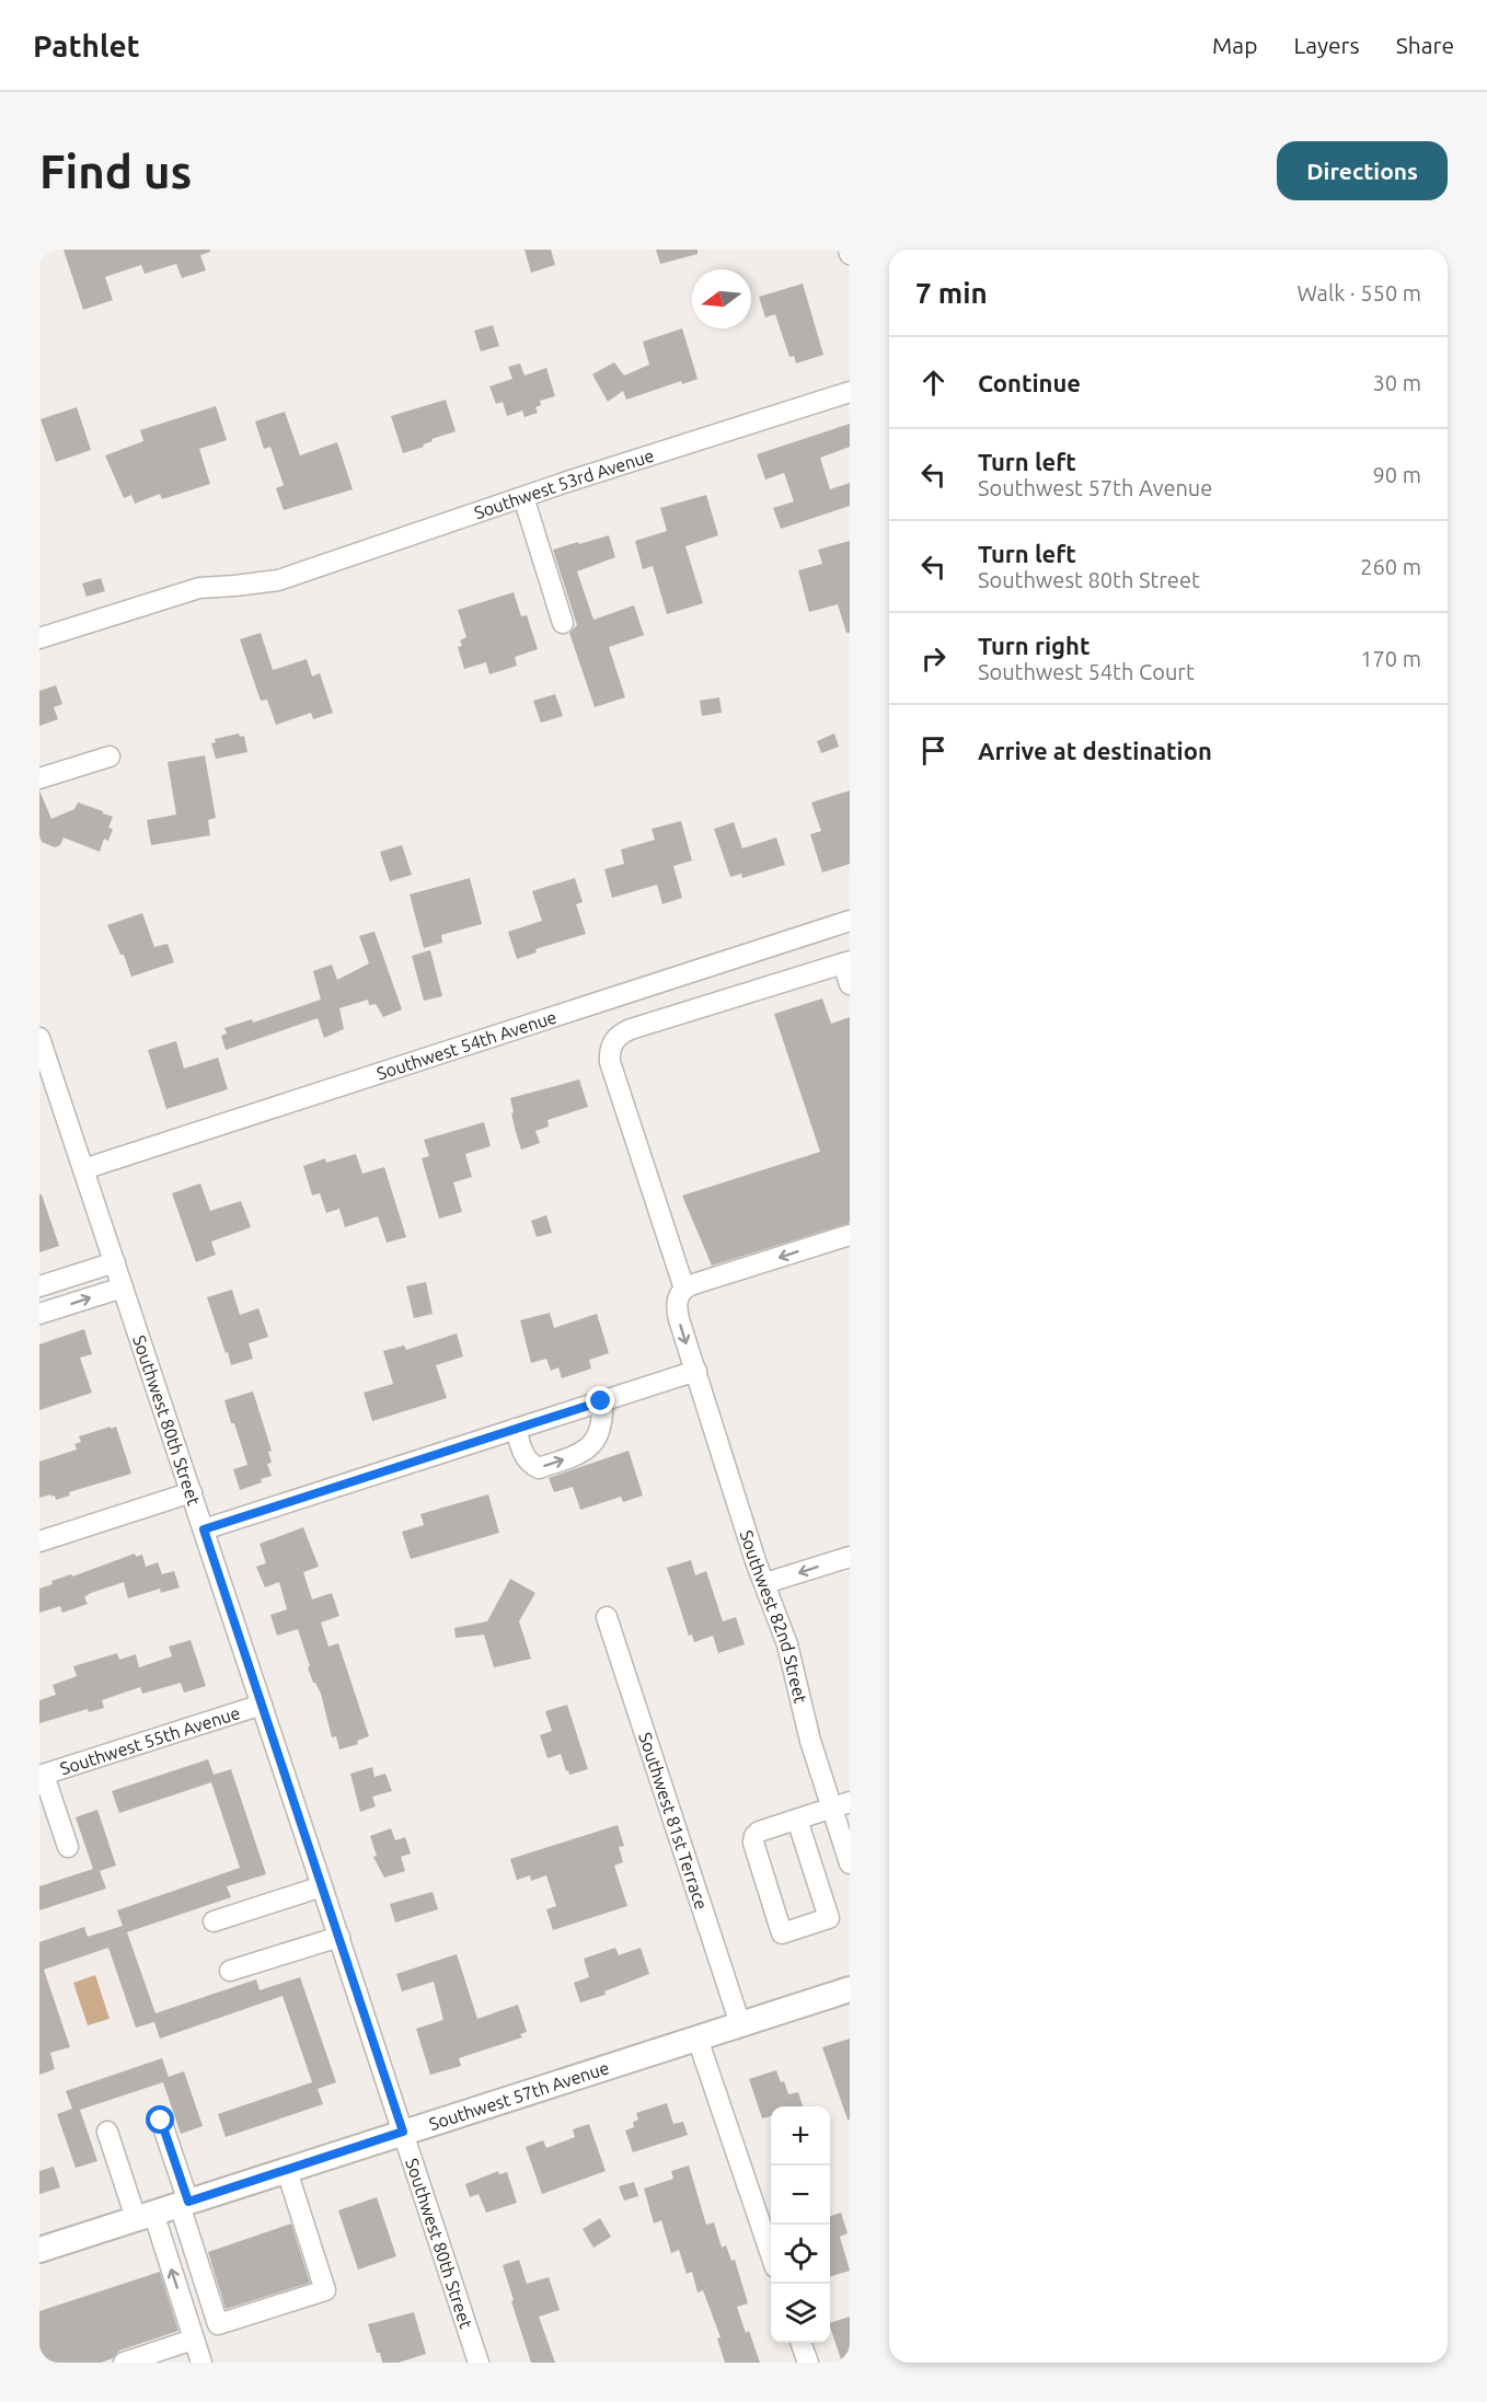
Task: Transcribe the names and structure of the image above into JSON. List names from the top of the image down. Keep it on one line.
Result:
{"streets":{"main road":["Southwest 57th Avenue"],"street":["Southwest 53rd Avenue","Southwest 54th Avenue","Southwest 80th Street","Southwest 82nd Street","Southwest 55th Avenue","Southwest 81st Terrace"]},"crossings":[["Southwest 54th Avenue","Southwest 80th Street"],["Southwest 80th Street","Southwest 55th Avenue"],["Southwest 80th Street","Southwest 57th Avenue"],["Southwest 81st Terrace","Southwest 57th Avenue"]],"north":"left","page":{"header":"Pathlet","nav":["Map","Layers","Share"],"buttons":"Directions","title":"Find us","heading":["7 min","Walk · 550 m"],"list":[["Continue","30 m"],["Turn left","Southwest 57th Avenue","90 m"],["Turn left","Southwest 80th Street","260 m"],["Turn right","Southwest 54th Court","170 m"],"Arrive at destination"],"map_buttons":["+","−"]}}
